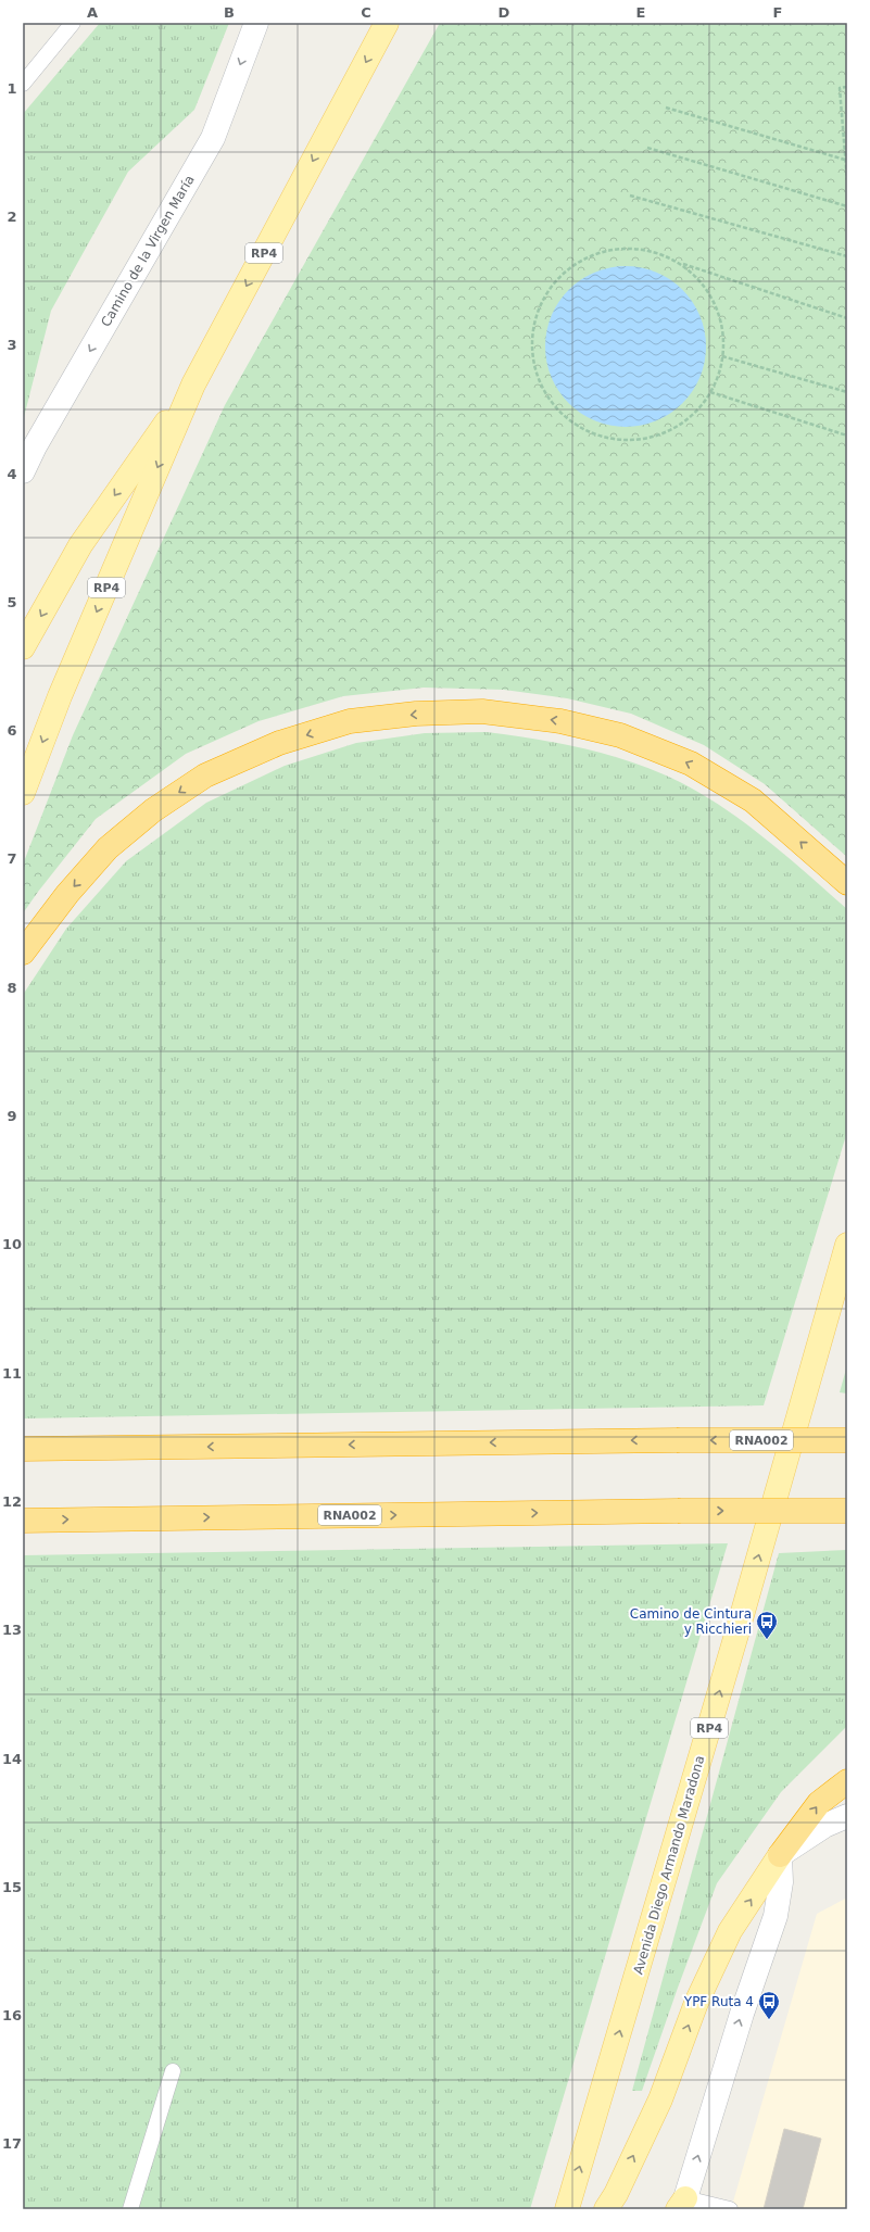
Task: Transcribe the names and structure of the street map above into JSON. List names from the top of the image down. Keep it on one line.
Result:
{"streets":{"highway":["RNA002"],"main road":["RP4","Avenida Diego Armando Maradona"],"street":["Camino de la Virgen María"]},"one_way":["Camino de la Virgen María"],"places":{"bus stop":["Camino de Cintura y Ricchieri","YPF Ruta 4"]},"grid":{"columns":["A","B","C","D","E","F"],"rows":["1","2","3","4","5","6","7","8","9","10","11","12","13","14","15","16","17"]}}
